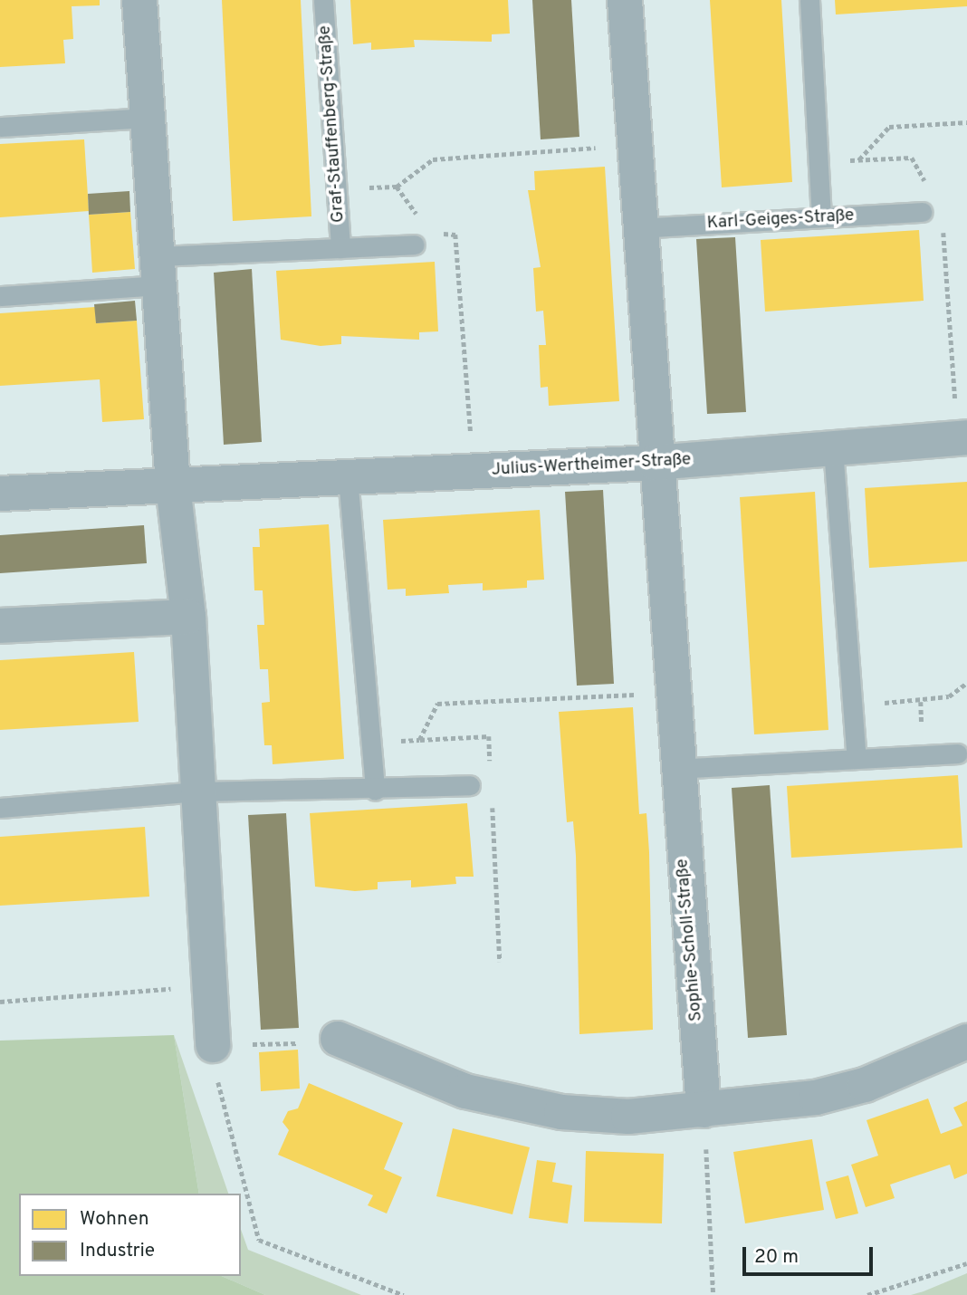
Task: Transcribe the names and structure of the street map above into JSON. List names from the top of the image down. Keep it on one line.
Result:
{"streets":{"street":["Julius-Wertheimer-Straße","Sophie-Scholl-Straße"],"lane":["Graf-Stauffenberg-Straße","Karl-Geiges-Straße"]},"crossings":[["Julius-Wertheimer-Straße","Sophie-Scholl-Straße"]],"legend":["Wohnen","Industrie"],"scale_bar":"20 m"}
